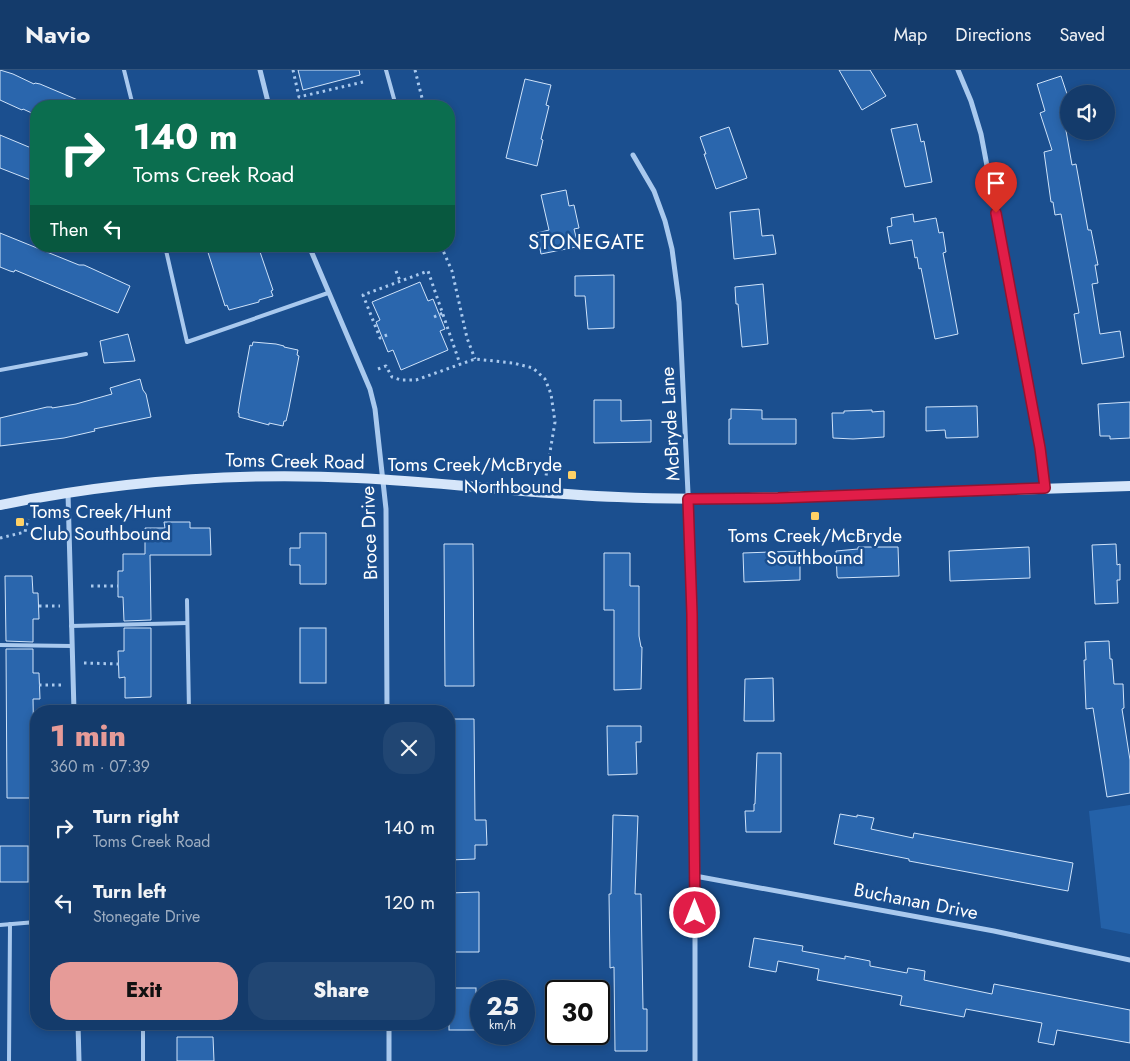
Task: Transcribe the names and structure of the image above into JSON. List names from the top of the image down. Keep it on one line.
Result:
{"streets":{"main road":["Toms Creek Road"],"street":["McBryde Lane","Broce Drive","Buchanan Drive"]},"crossings":[["McBryde Lane","Toms Creek Road"],["McBryde Lane","Buchanan Drive"],["Toms Creek Road","Broce Drive"]],"districts":["STONEGATE"],"places":{"transit":["Toms Creek/McBryde Northbound","Toms Creek/McBryde Southbound","Toms Creek/Hunt Club Southbound"]},"page":{"header":"Navio","nav":["Map","Directions","Saved"],"turn":["140 m","Toms Creek Road"],"then":"Then","heading":["1 min","360 m · 07:39"],"list":[{"name":"Turn right","note":"Toms Creek Road","value":"140 m"},{"name":"Turn left","note":"Stonegate Drive","value":"120 m"}],"buttons":["Exit","Share"],"speed":"25 km/h","limit":"30"}}
